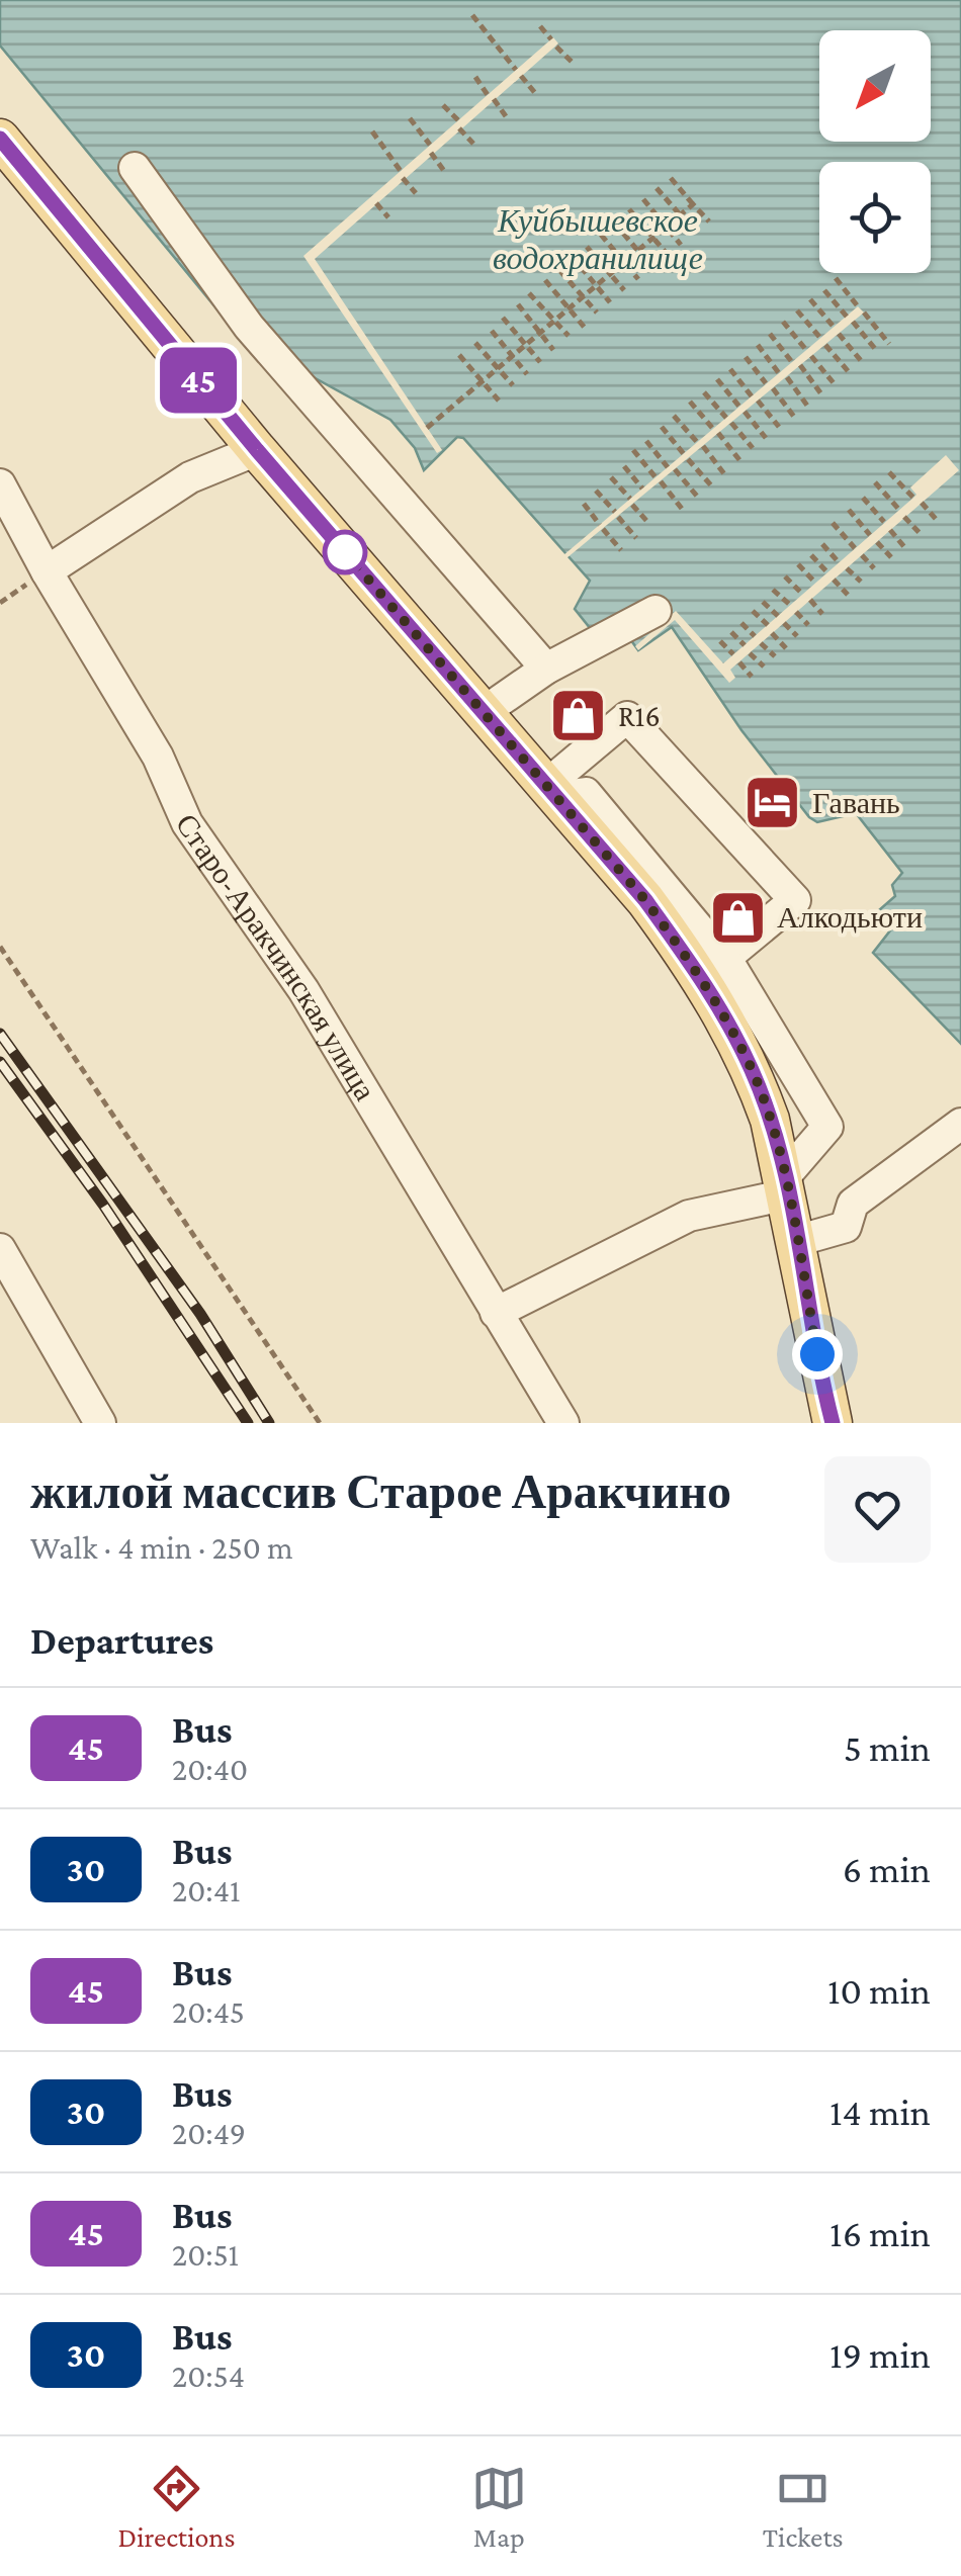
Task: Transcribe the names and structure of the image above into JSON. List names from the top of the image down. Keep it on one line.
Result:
{"streets":{"street":["Старо-Аракчинская улица"]},"water":["Куйбышевское водохранилище"],"places":{"shop":["R16","Алкодьюти"],"hotel":["Гавань"]},"lines":["bus line 45"],"north":"bottom left","page":{"on_map":"45","heading":[["жилой массив Старое Аракчино","Walk · 4 min · 250 m"],"Departures"],"list":[{"mark":"45","name":"Bus","note":"20:40","value":"5 min"},{"mark":"30","name":"Bus","note":"20:41","value":"6 min"},{"mark":"45","name":"Bus","note":"20:45","value":"10 min"},{"mark":"30","name":"Bus","note":"20:49","value":"14 min"},{"mark":"45","name":"Bus","note":"20:51","value":"16 min"},{"mark":"30","name":"Bus","note":"20:54","value":"19 min"}],"tabs":["Directions","Map","Tickets"]}}
